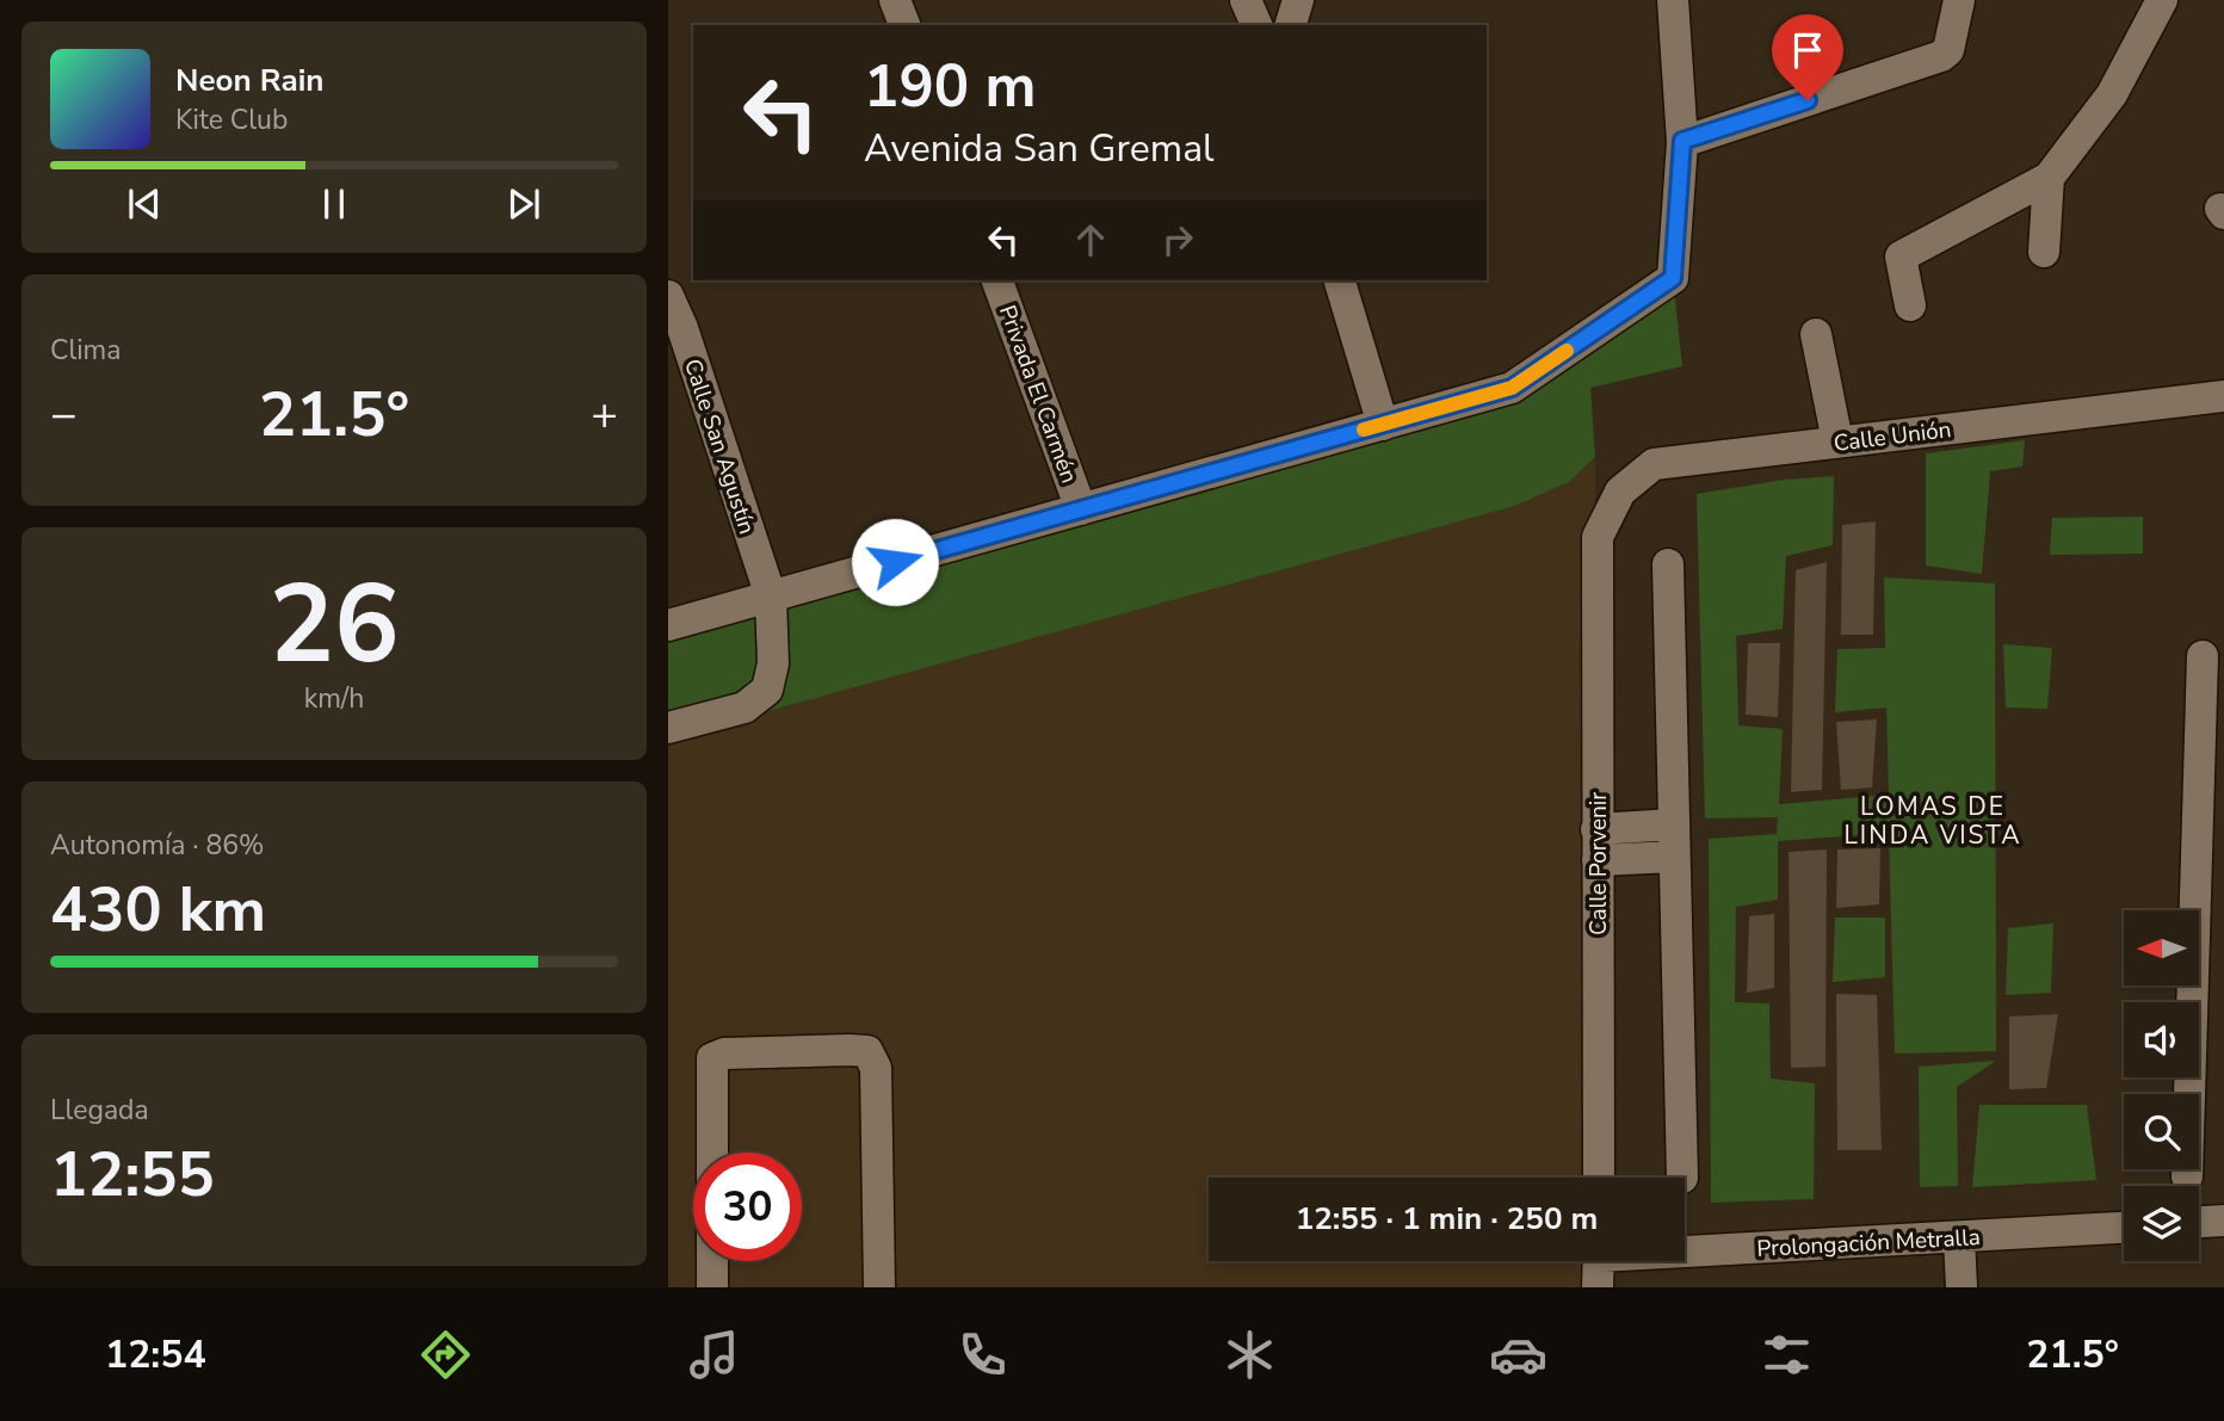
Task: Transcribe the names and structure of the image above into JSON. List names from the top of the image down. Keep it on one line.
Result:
{"streets":{"street":["Privada El Carmén","Calle Unión","Calle San Agustín","Calle Porvenir","Prolongación Metralla"]},"crossings":[["Calle Unión","Calle Porvenir"]],"districts":["LOMAS DE LINDA VISTA"],"north":"left","page":{"turn":["190 m","Avenida San Gremal"],"song":["Neon Rain","Kite Club"],"tile":["Clima",["26","km/h"],["Autonomía · 86%","430 km"],["Llegada","12:55"]],"heat":["−","21.5°","+"],"limit":"30","trip":"12:55 · 1 min · 250 m","tabs":["12:54","21.5°"]}}
